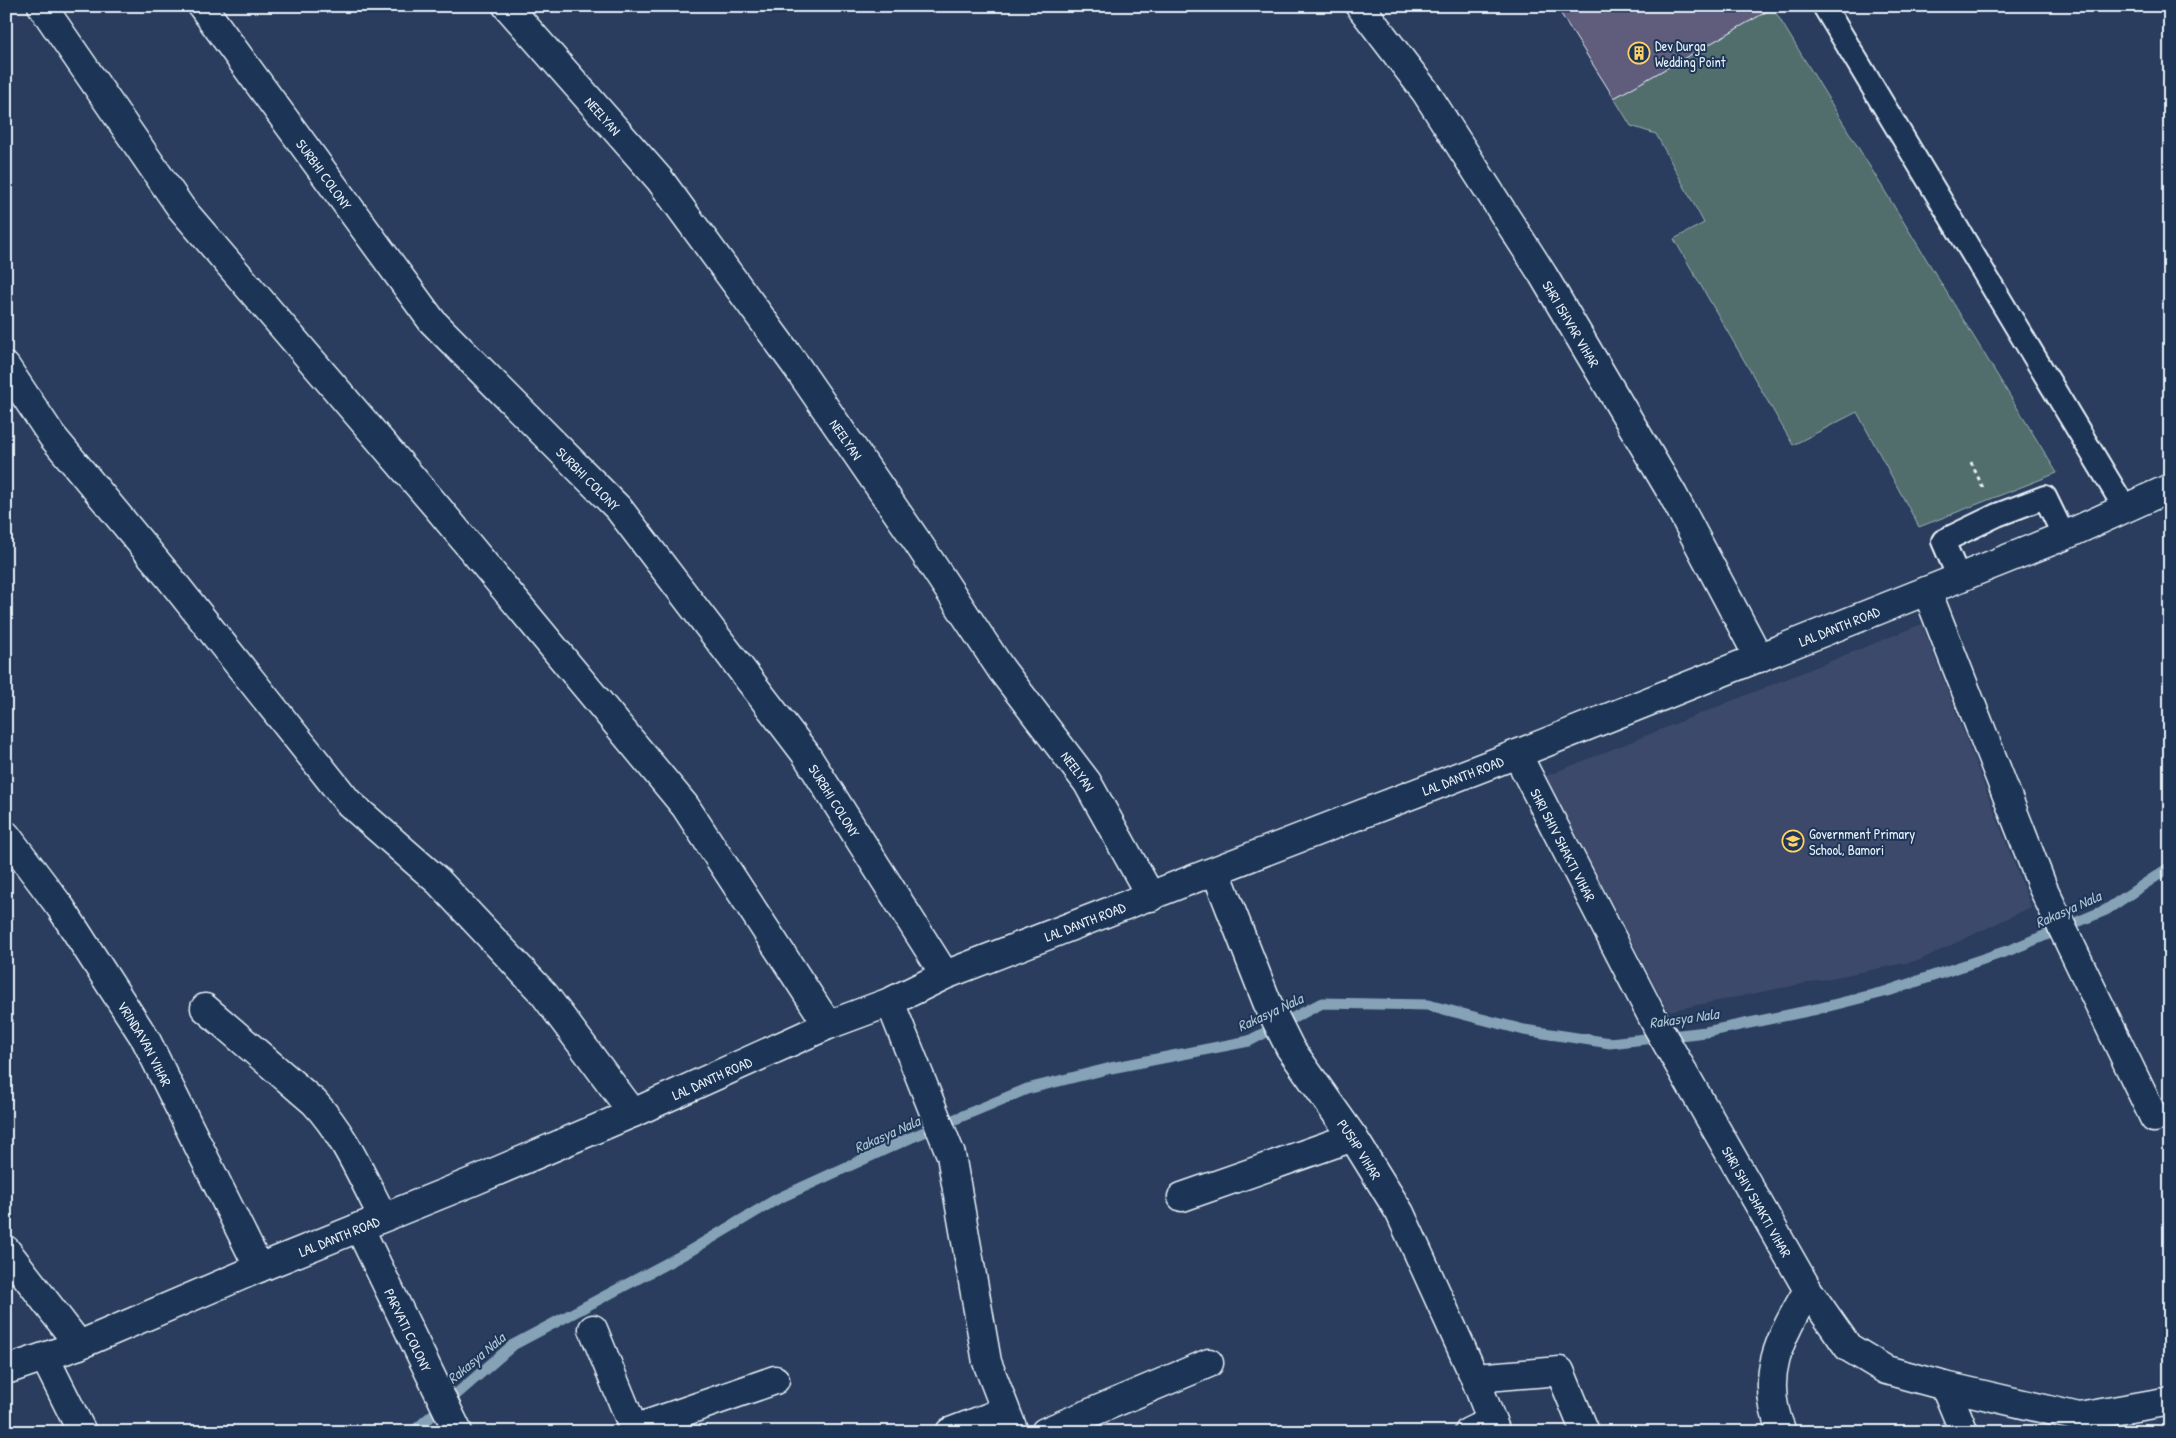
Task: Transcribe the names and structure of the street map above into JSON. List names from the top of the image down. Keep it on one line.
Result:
{"streets":{"street":["NEELYAN","SURBHI COLONY","SHRI ISHVAR VIHAR","LAL DANTH ROAD","SHRI SHIV SHAKTI VIHAR","VRINDAVAN VIHAR","PUSHP VIHAR","PARVATI COLONY"]},"crossings":[["NEELYAN","LAL DANTH ROAD"],["SURBHI COLONY","LAL DANTH ROAD"],["SHRI ISHVAR VIHAR","LAL DANTH ROAD"],["LAL DANTH ROAD","SHRI SHIV SHAKTI VIHAR"],["LAL DANTH ROAD","VRINDAVAN VIHAR"],["LAL DANTH ROAD","PUSHP VIHAR"],["LAL DANTH ROAD","PARVATI COLONY"]],"water":["Rakasya Nala"],"places":{"building":["Dev Durga Wedding Point"],"school or university":["Government Primary School, Bamori"]}}
